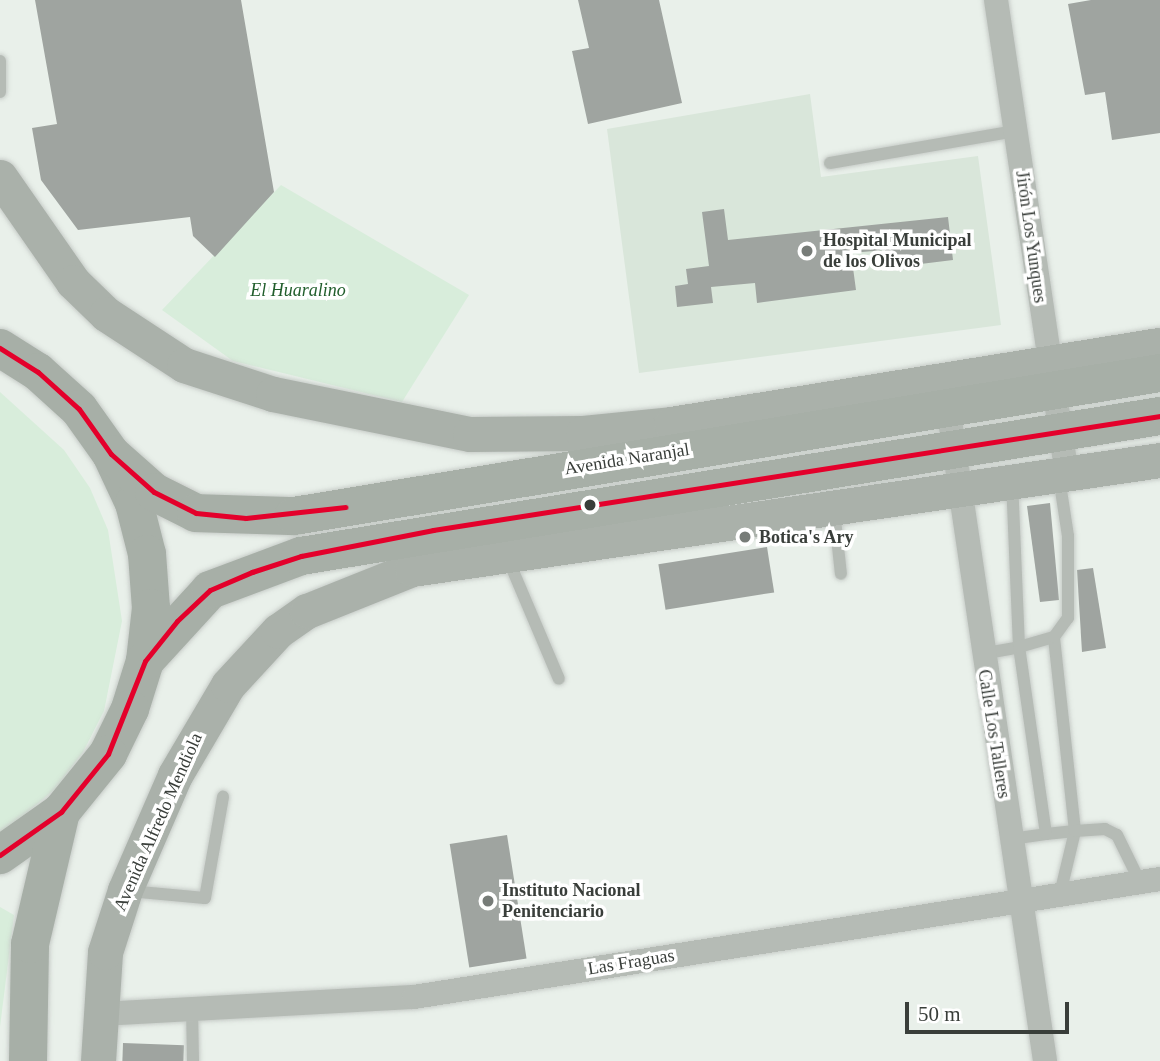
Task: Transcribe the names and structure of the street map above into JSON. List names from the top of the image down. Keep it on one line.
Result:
{"streets":{"highway":["Avenida Naranjal"],"main road":["Avenida Alfredo Mendiola"],"street":["Jirón Los Yunques","Calle Los Talleres","Las Fraguas"]},"crossings":[["Jirón Los Yunques","Avenida Naranjal"],["Avenida Naranjal","Calle Los Talleres"],["Calle Los Talleres","Las Fraguas"],["Avenida Alfredo Mendiola","Las Fraguas"]],"parks":["El Huaralino"],"places":["Hospìtal Municipal de los Olivos","Botica's Ary","Instituto Nacional Penitenciario"],"scale_bar":"50 m"}
